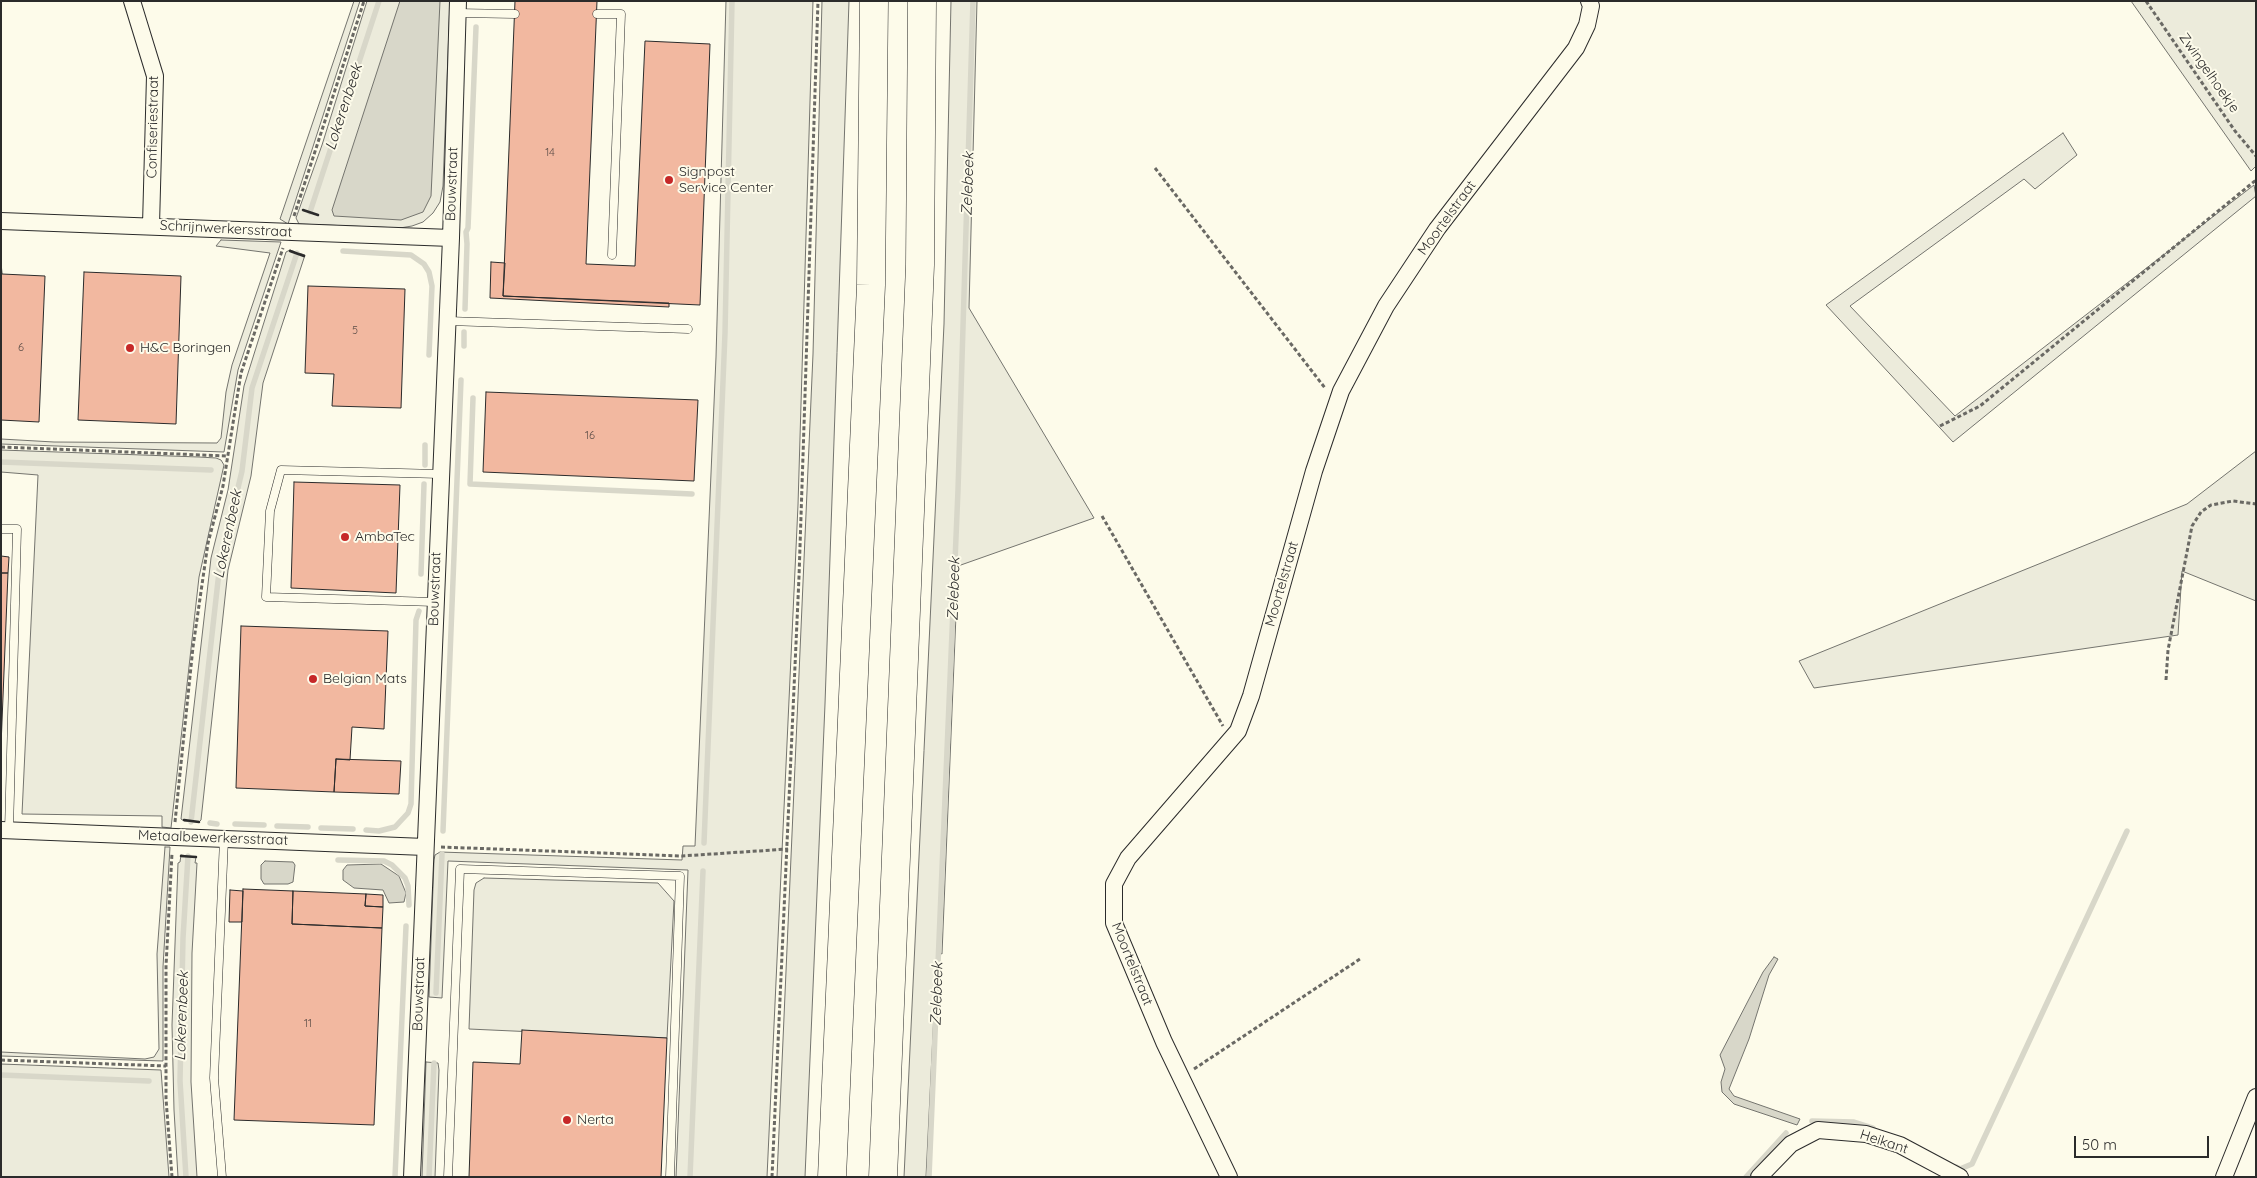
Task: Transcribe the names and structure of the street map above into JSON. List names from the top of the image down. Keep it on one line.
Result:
{"streets":{"street":["Confiseriestraat","Bouwstraat","Moortelstraat","Schrijnwerkersstraat","Metaalbewerkersstraat","Heikant"],"path":["Zwingelhoekje"]},"crossings":[["Confiseriestraat","Schrijnwerkersstraat"],["Bouwstraat","Schrijnwerkersstraat"],["Bouwstraat","Metaalbewerkersstraat"]],"water":["Lokerenbeek","Zelebeek"],"places":["Signpost Service Center","H&C Boringen","AmbaTec","Belgian Mats","Nerta"],"house_numbers":["14","5","6","16","11"],"scale_bar":"50 m"}
